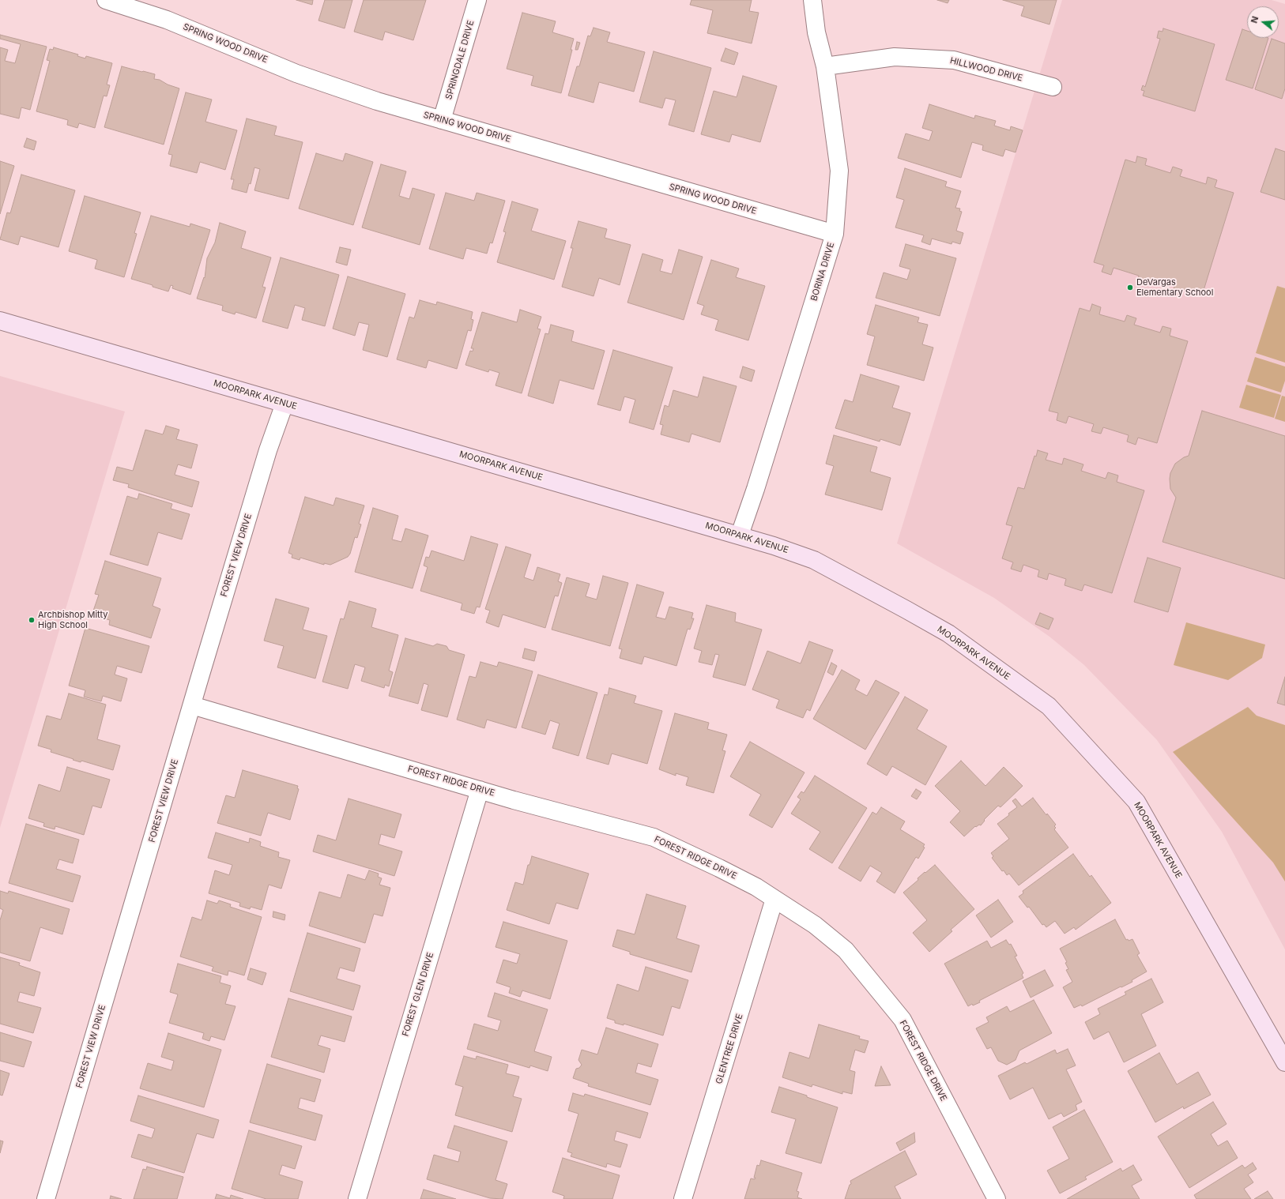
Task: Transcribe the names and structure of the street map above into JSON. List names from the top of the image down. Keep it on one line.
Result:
{"streets":{"main road":["MOORPARK AVENUE"],"street":["SPRING WOOD DRIVE","SPRINGDALE DRIVE","HILLWOOD DRIVE","BORINA DRIVE","FOREST VIEW DRIVE","FOREST RIDGE DRIVE","FOREST GLEN DRIVE","GLENTREE DRIVE"]},"crossings":[["SPRING WOOD DRIVE","SPRINGDALE DRIVE"],["SPRING WOOD DRIVE","BORINA DRIVE"],["HILLWOOD DRIVE","BORINA DRIVE"],["BORINA DRIVE","MOORPARK AVENUE"],["MOORPARK AVENUE","FOREST VIEW DRIVE"],["FOREST VIEW DRIVE","FOREST RIDGE DRIVE"],["FOREST RIDGE DRIVE","FOREST GLEN DRIVE"],["FOREST RIDGE DRIVE","GLENTREE DRIVE"]],"places":["DeVargas Elementary School","Archbishop Mitty High School"],"north":"left"}
